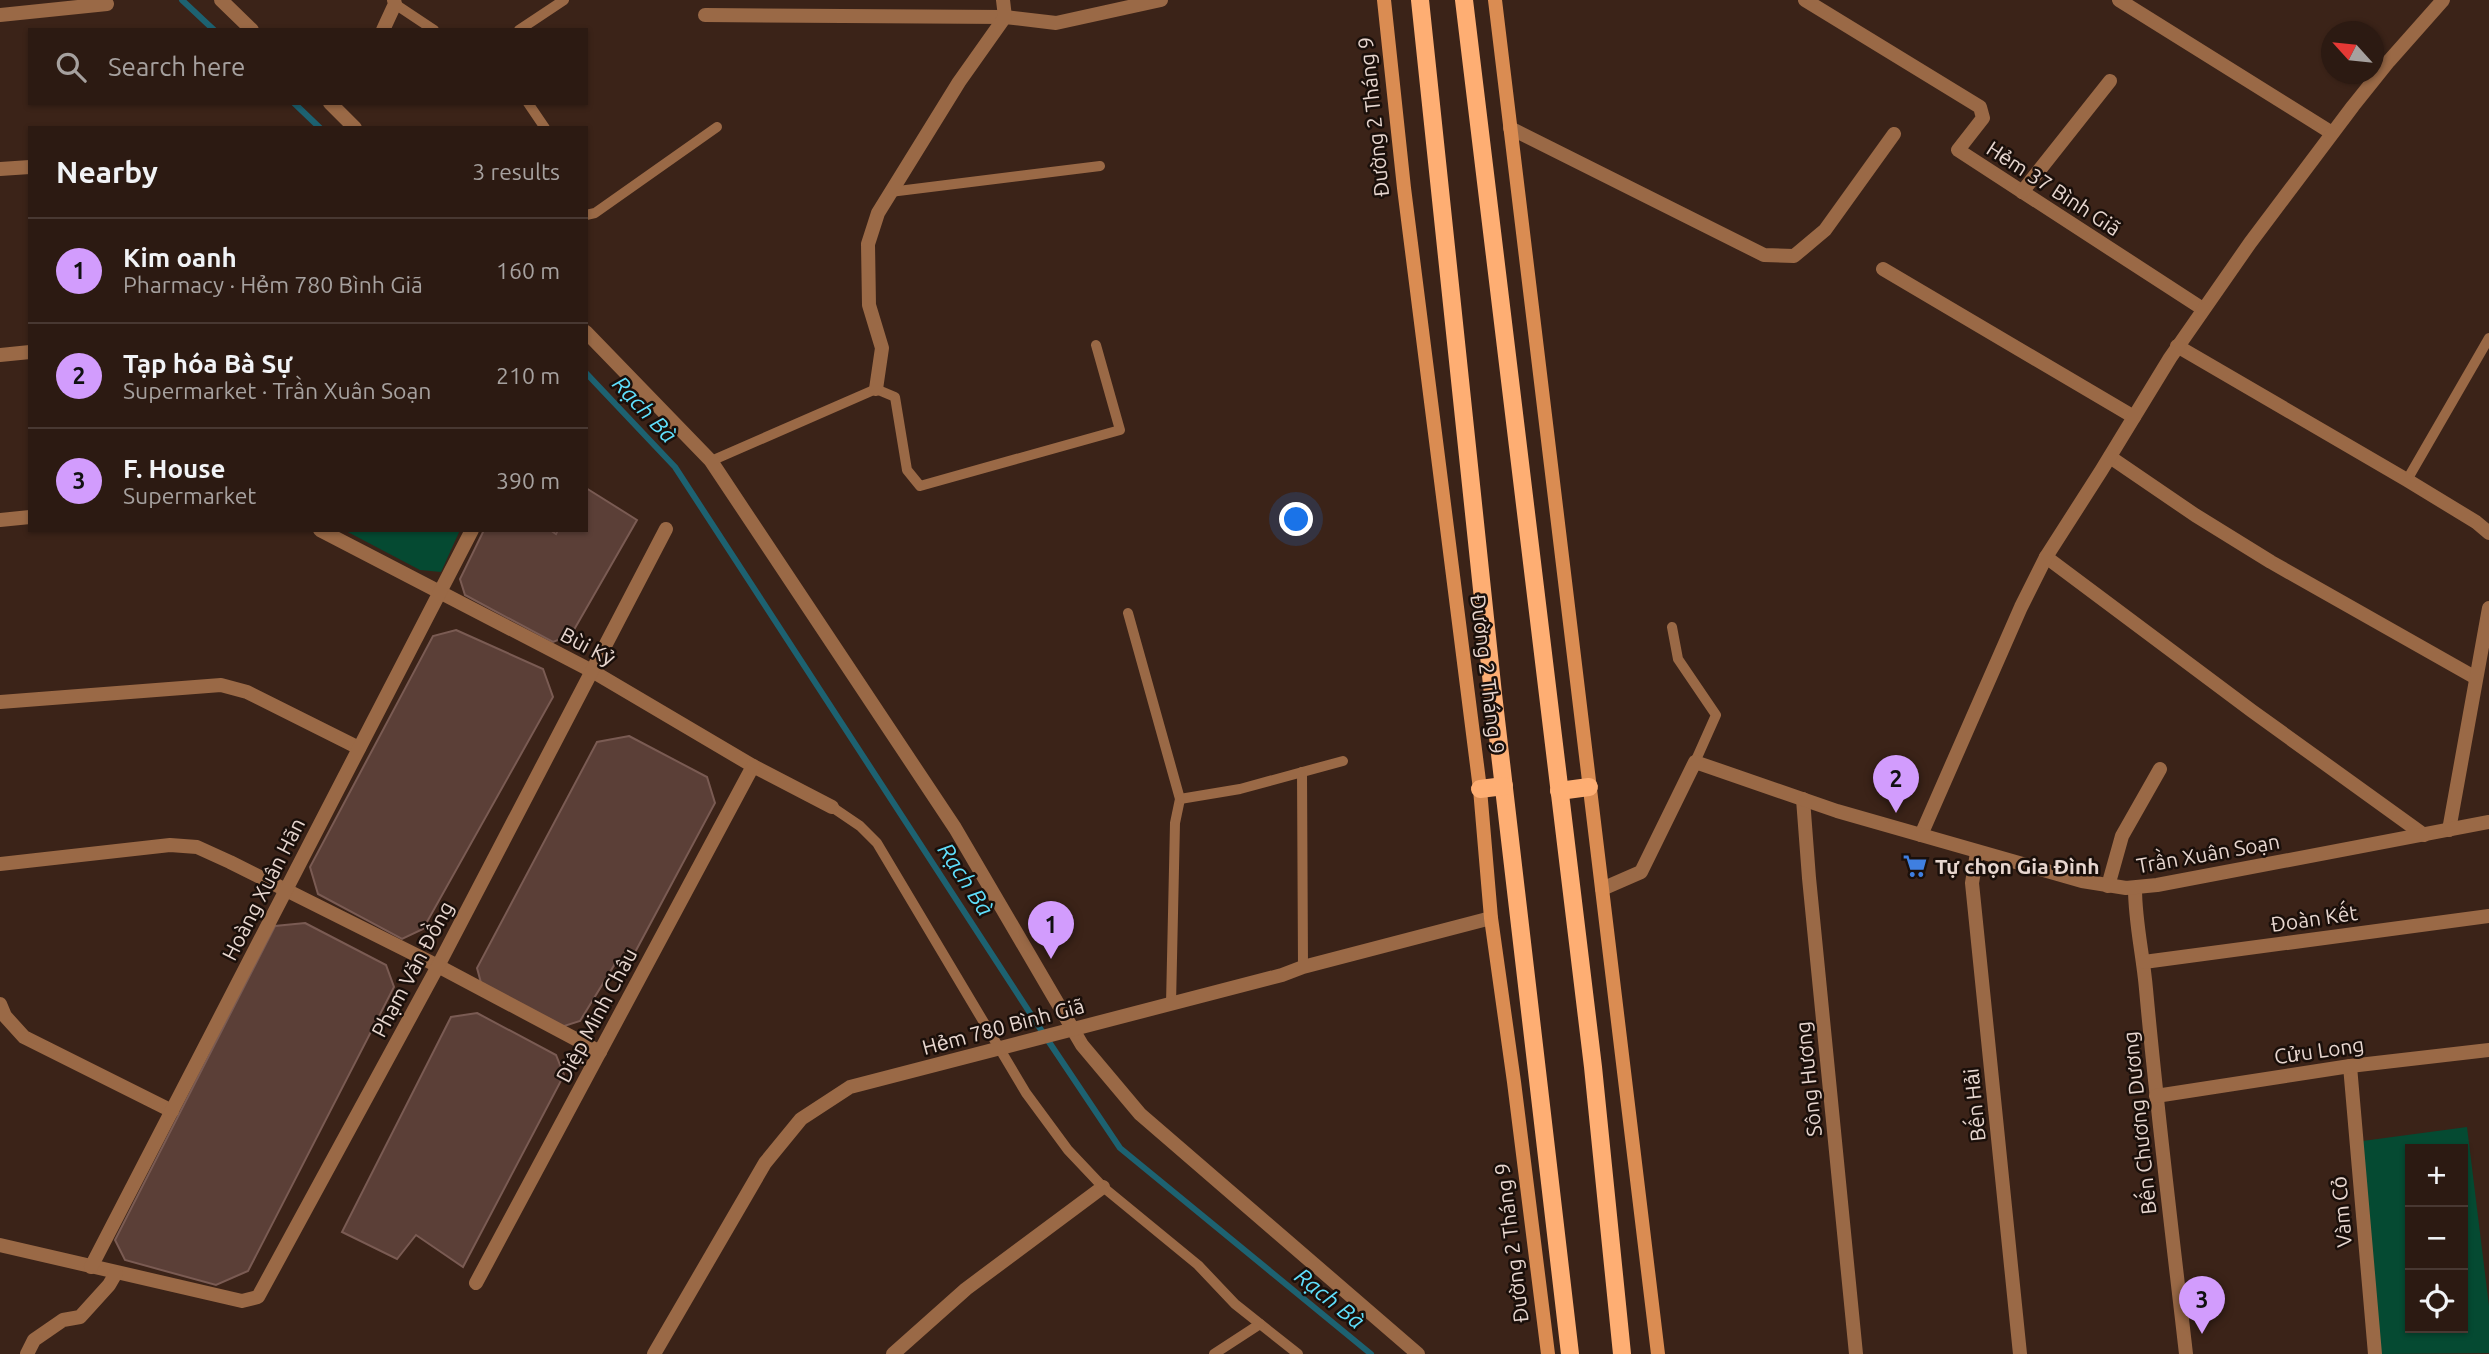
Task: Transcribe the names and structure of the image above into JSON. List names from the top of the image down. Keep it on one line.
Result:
{"streets":{"main road":["Đường 2 Tháng 9"],"street":["Hẻm 37 Bình Giã","Bùi Kỷ","Trần Xuân Soạn","Hoàng Xuân Hãn","Đoàn Kết","Phạm Văn Đồng","Diệp Minh Châu","Hẻm 780 Bình Giã","Cửu Long","Sông Hương","Bến Hải","Bến Chương Dương","Vàm Cỏ"]},"crossings":[["Đường 2 Tháng 9","Hẻm 780 Bình Giã"],["Bùi Kỷ","Hoàng Xuân Hãn"],["Bùi Kỷ","Phạm Văn Đồng"],["Bùi Kỷ","Diệp Minh Châu"],["Trần Xuân Soạn","Sông Hương"],["Trần Xuân Soạn","Bến Hải"],["Trần Xuân Soạn","Bến Chương Dương"],["Hoàng Xuân Hãn","Phạm Văn Đồng"],["Đoàn Kết","Bến Chương Dương"],["Cửu Long","Bến Chương Dương"],["Cửu Long","Vàm Cỏ"]],"water":["Rạch Bà"],"places":{"supermarket":["Tự chọn Gia Đình"]},"north":"top left","page":{"search":"Search here","heading":["Nearby","3 results"],"list":[{"mark":"1","name":"Kim oanh","note":"Pharmacy · Hẻm 780 Bình Giã","value":"160 m"},{"mark":"2","name":"Tạp hóa Bà Sự","note":"Supermarket · Trần Xuân Soạn","value":"210 m"},{"mark":"3","name":"F. House","note":"Supermarket","value":"390 m"}],"pins":["2","1","3"],"map_buttons":["+","−"]}}
